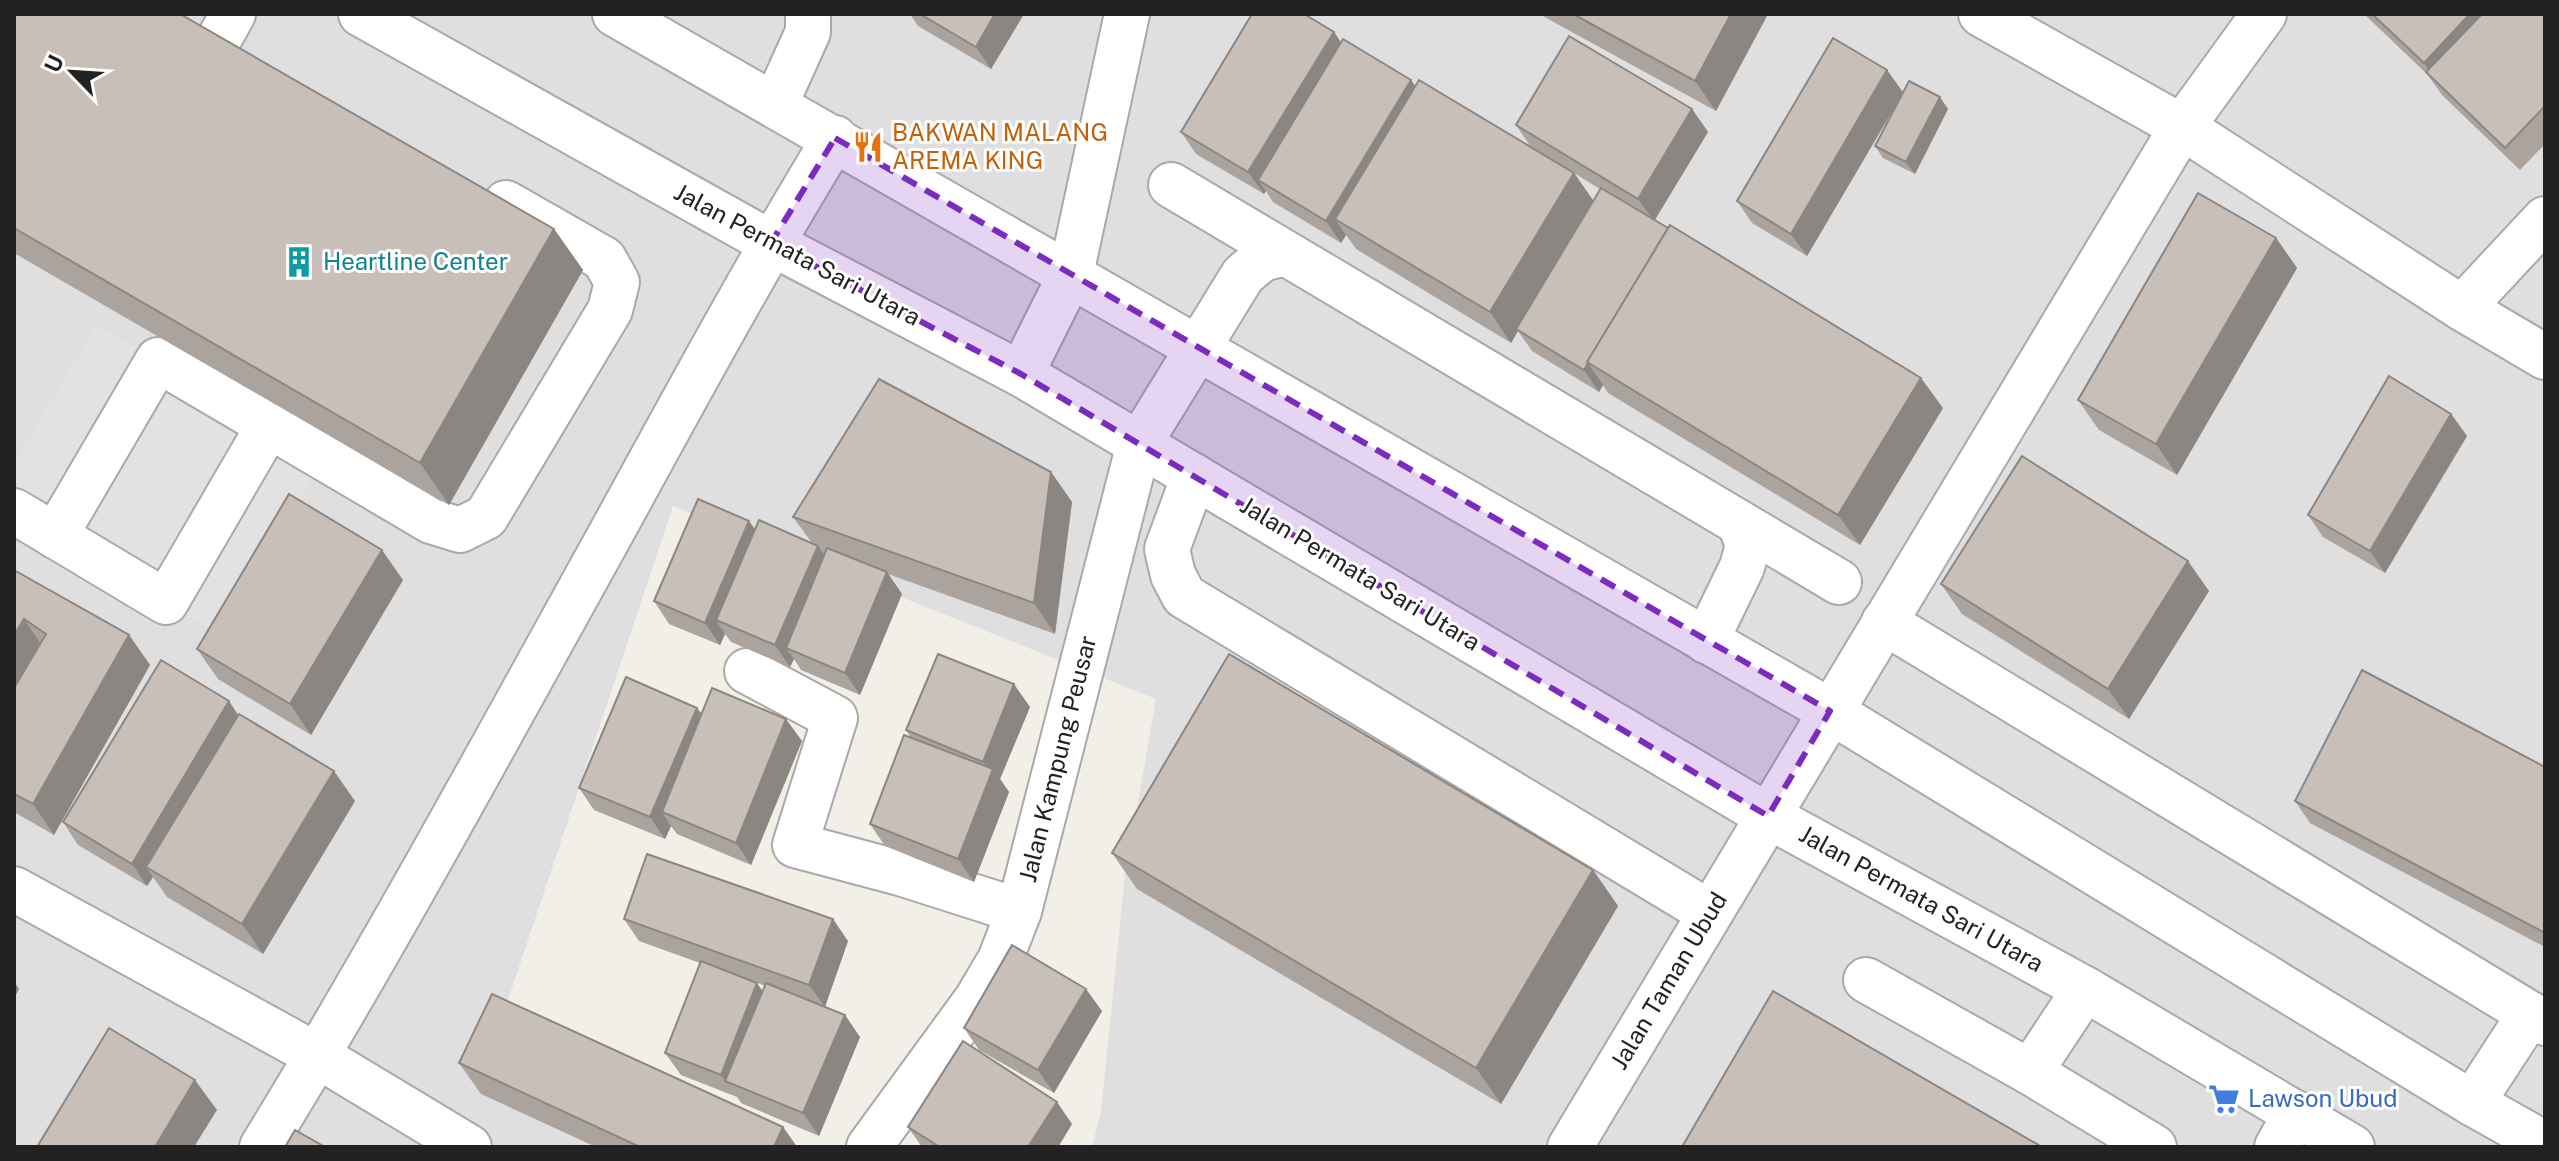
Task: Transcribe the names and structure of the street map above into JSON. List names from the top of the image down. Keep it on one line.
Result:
{"streets":{"street":["Jalan Permata Sari Utara","Jalan Kampung Peusar","Jalan Taman Ubud"]},"crossings":[["Jalan Permata Sari Utara","Jalan Kampung Peusar"],["Jalan Permata Sari Utara","Jalan Taman Ubud"]],"places":{"restaurant":["BAKWAN MALANG AREMA KING"],"building":["Heartline Center"],"supermarket":["Lawson Ubud"]},"north":"top left"}
